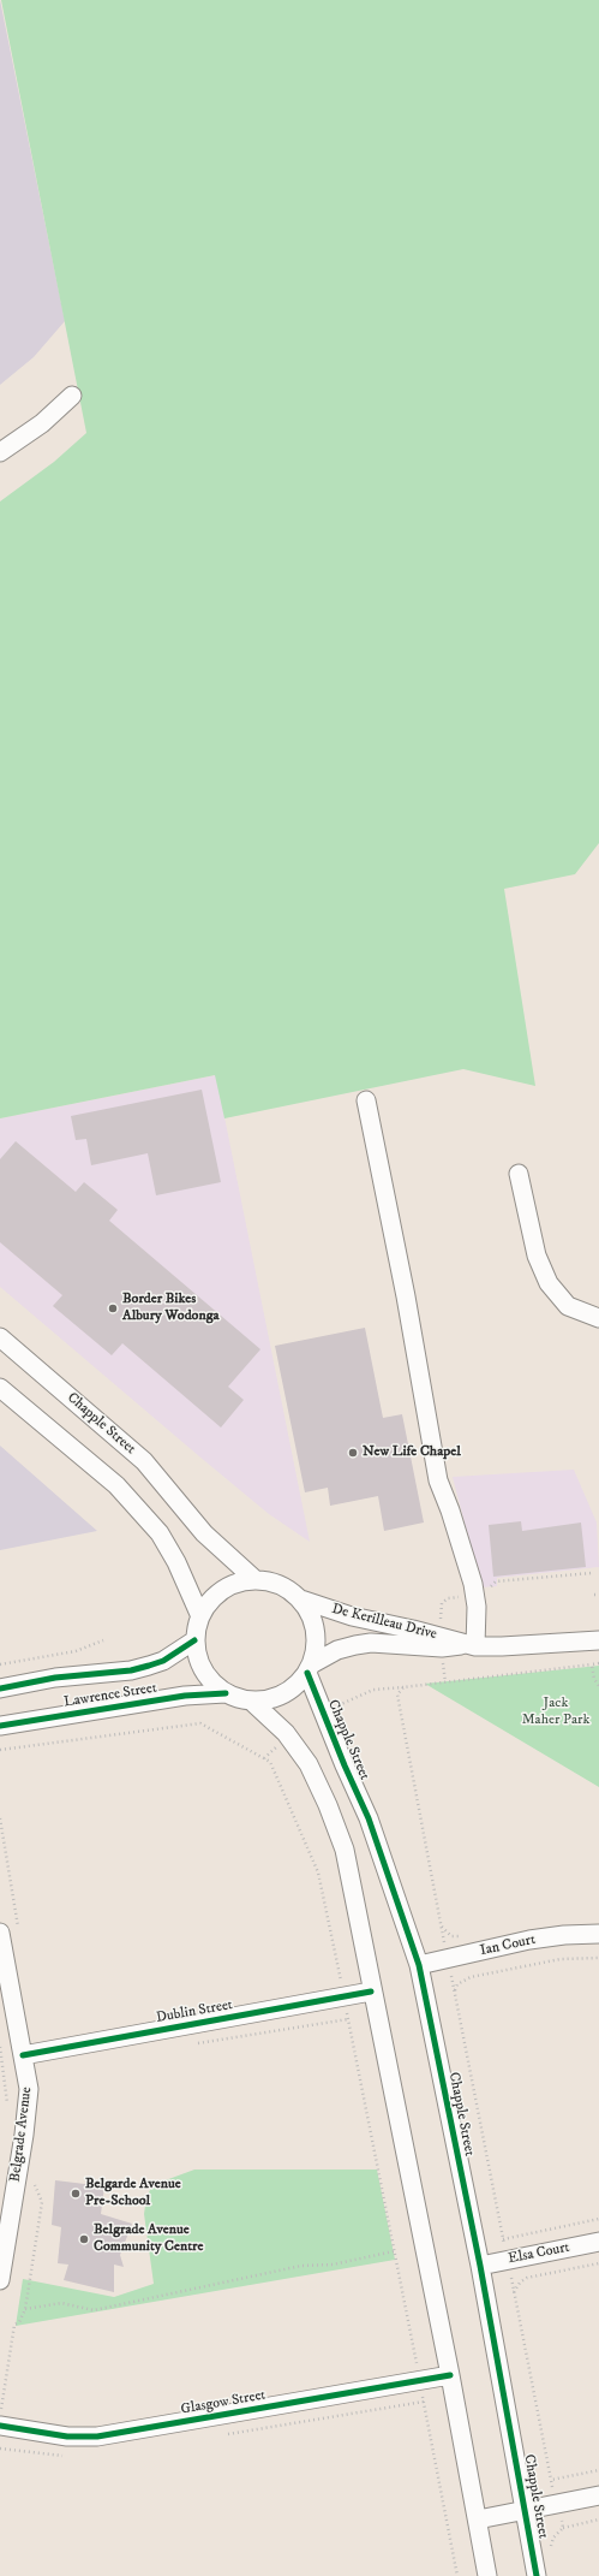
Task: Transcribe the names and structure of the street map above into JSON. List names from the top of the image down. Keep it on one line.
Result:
{"streets":{"street":["Chapple Street","De Kerilleau Drive","Lawrence Street","Ian Court","Dublin Street","Belgrade Avenue","Elsa Court","Glasgow Street"]},"crossings":[["Chapple Street","De Kerilleau Drive"],["Chapple Street","Lawrence Street"],["Chapple Street","Ian Court"],["Chapple Street","Elsa Court"],["De Kerilleau Drive","Lawrence Street"],["Dublin Street","Belgrade Avenue"]],"parks":["Jack Maher Park"],"places":["Border Bikes Albury Wodonga","New Life Chapel","Belgarde Avenue Pre-School","Belgrade Avenue Community Centre"]}
